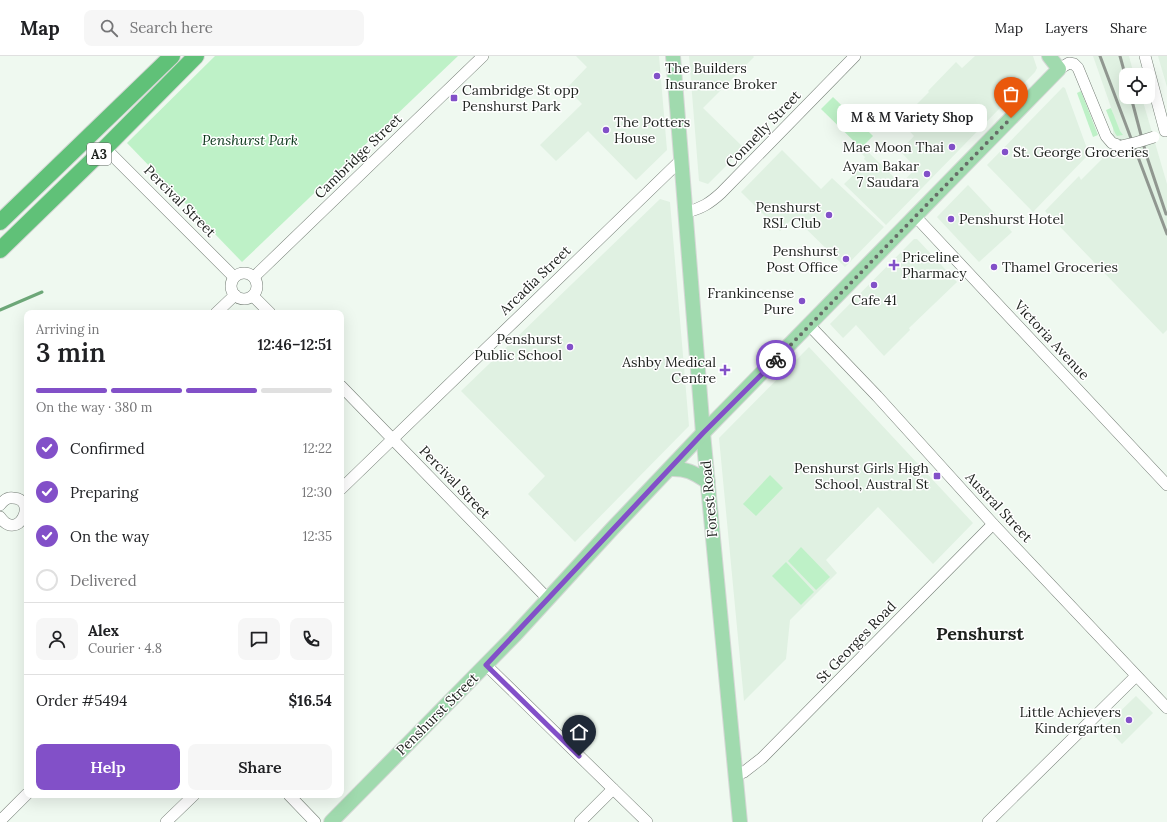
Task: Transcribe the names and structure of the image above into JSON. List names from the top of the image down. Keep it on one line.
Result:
{"streets":{"highway":["A3"],"main road":["Forest Road","Penshurst Street"],"street":["Connelly Street","Cambridge Street","Percival Street","Arcadia Street","Victoria Avenue","Austral Street","St Georges Road"]},"crossings":[["Connelly Street","Forest Road"],["A3","Percival Street"],["Cambridge Street","Percival Street"],["Percival Street","Arcadia Street"],["Percival Street","Penshurst Street"],["Arcadia Street","Forest Road"],["Victoria Avenue","Penshurst Street"],["Forest Road","St Georges Road"],["Forest Road","Penshurst Street"],["Austral Street","St Georges Road"],["Austral Street","Penshurst Street"]],"districts":["Penshurst"],"parks":["Penshurst Park"],"places":{"other":["The Builders Insurance Broker","M & M Variety Shop","The Potters House","Mae Moon Thai","St. George Groceries","Ayam Bakar 7 Saudara","Penshurst RSL Club","Penshurst Hotel","Penshurst Post Office","Thamel Groceries","Cafe 41","Frankincense Pure","Penshurst Public School","Little Achievers Kindergarten"],"transit":["Cambridge St opp Penshurst Park","Penshurst Girls High School, Austral St"],"health":["Priceline Pharmacy","Ashby Medical Centre"]},"page":{"header":"Map","search":"Search here","nav":["Map","Layers","Share"],"bubble":"M & M Variety Shop","heading":["3 min","Arriving in","12:46–12:51"],"panel":["Alex","Courier · 4.8","Order #5494","$16.54"],"bar":"On the way · 380 m","list":[["Confirmed","12:22"],["Preparing","12:30"],["On the way","12:35"],"Delivered"],"buttons":["Help","Share"]}}
